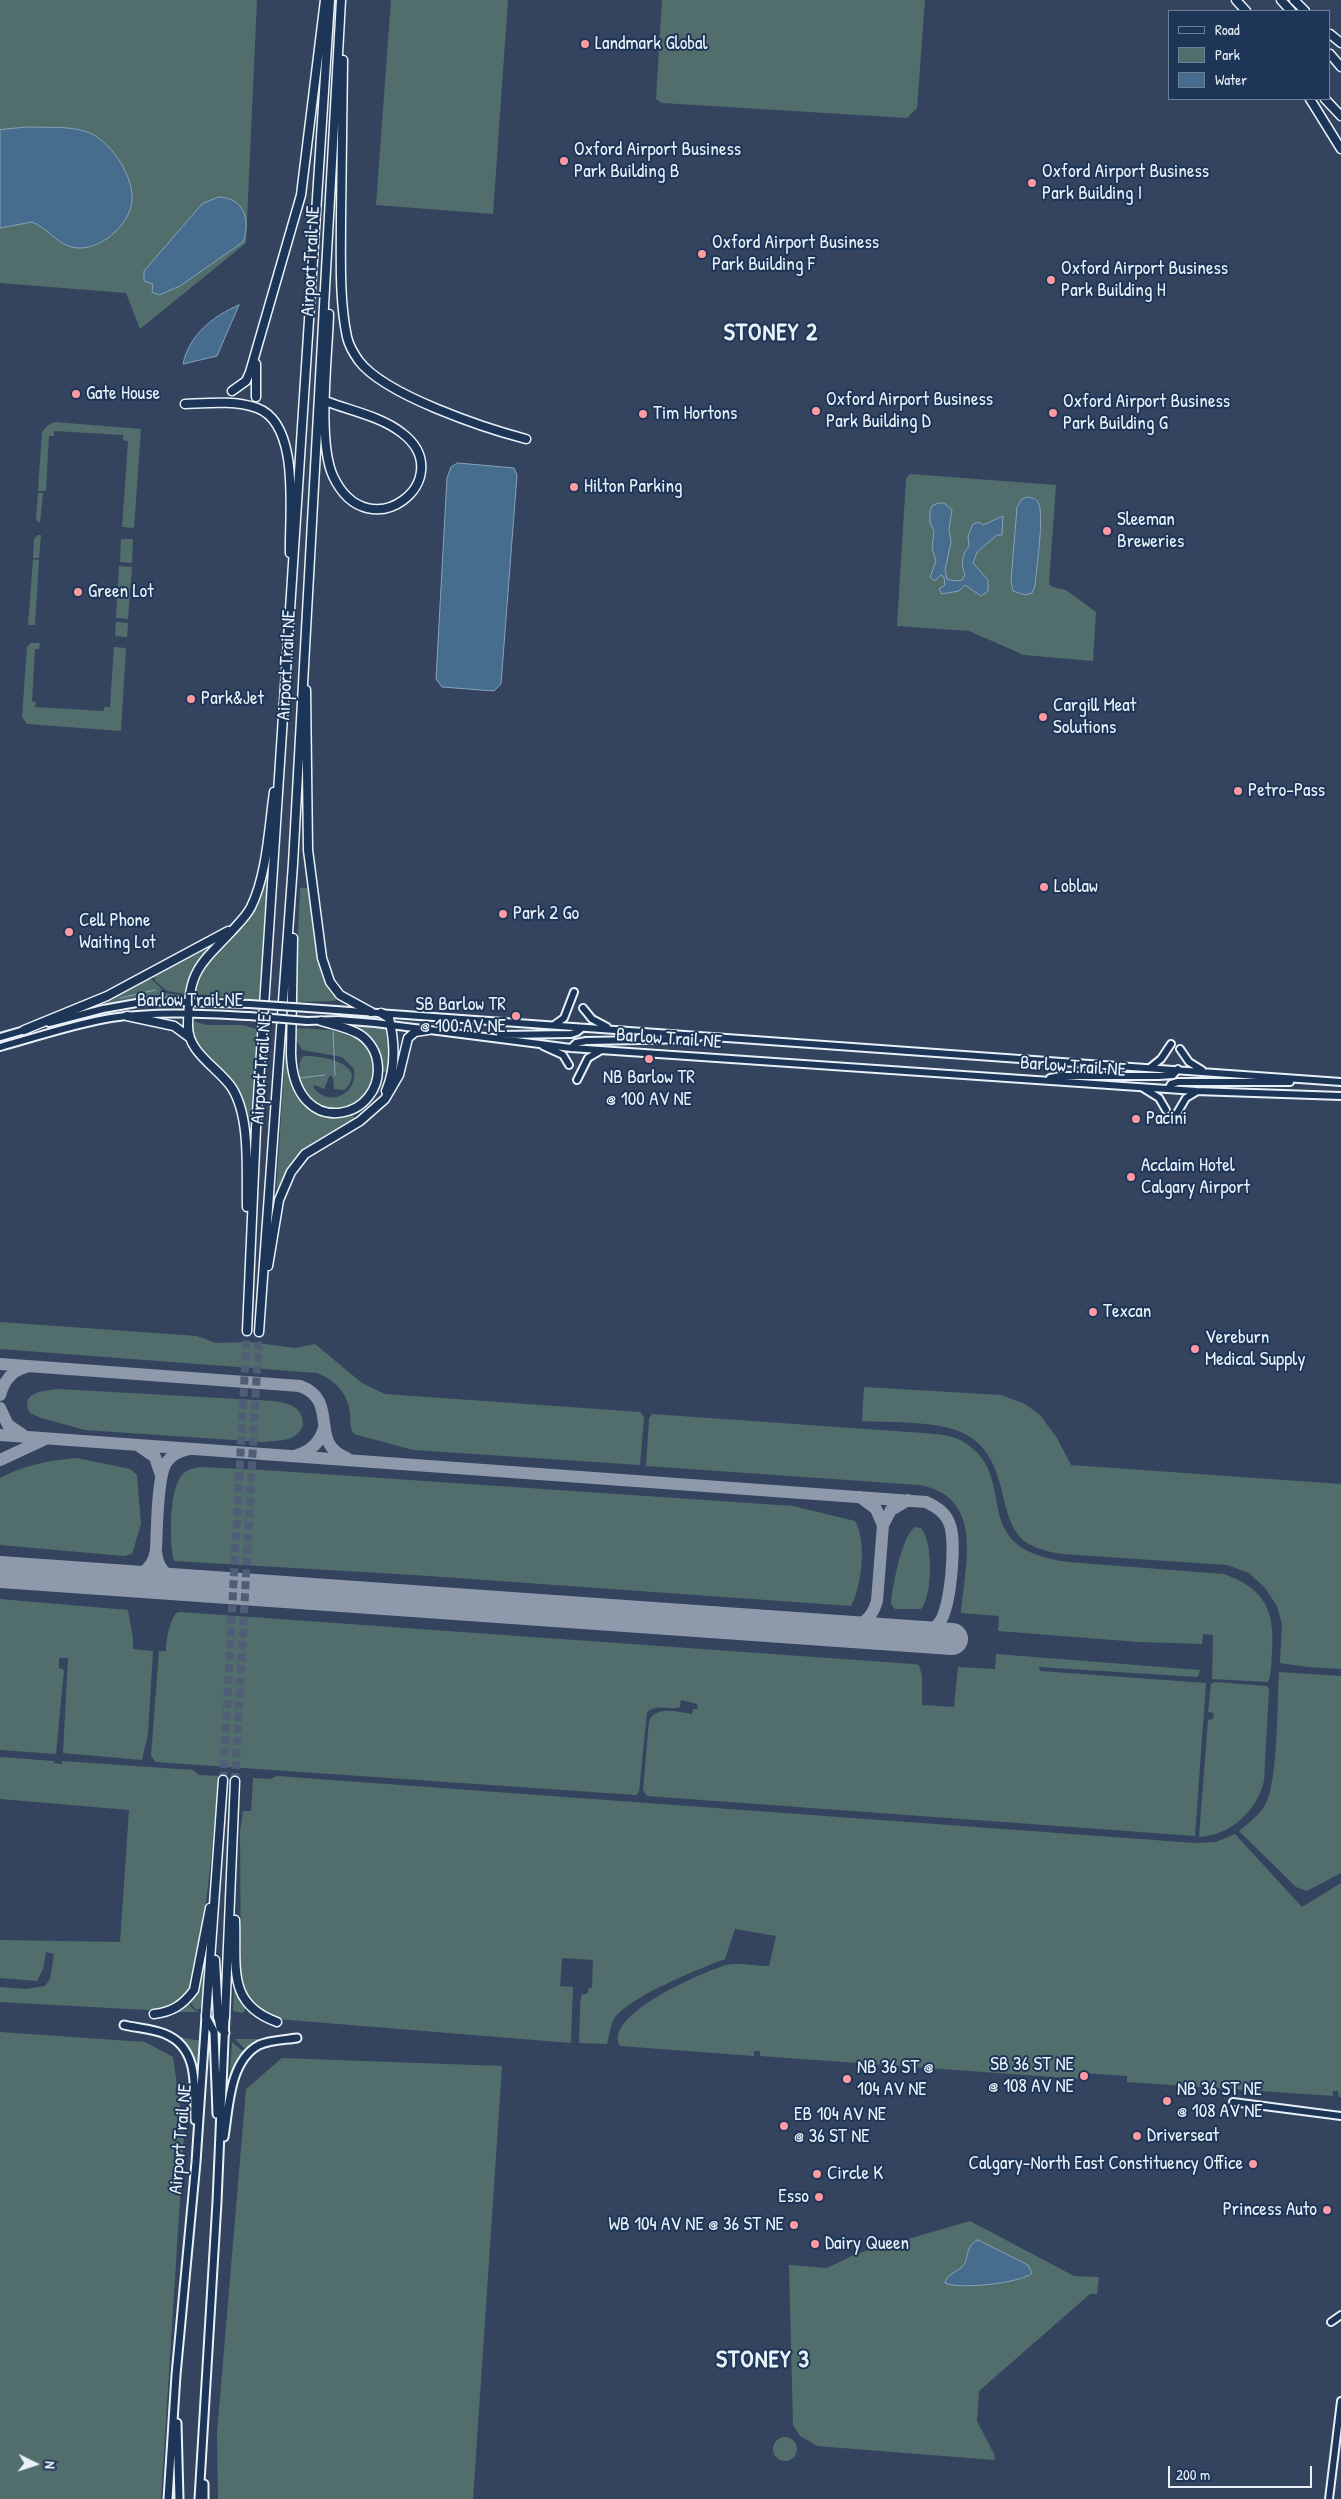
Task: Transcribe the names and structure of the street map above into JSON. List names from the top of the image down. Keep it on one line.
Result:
{"streets":{"highway":["Airport Trail NE"],"main road":["Barlow Trail NE"]},"districts":["STONEY 2","STONEY 3"],"places":["Landmark Global","Oxford Airport Business Park Building B","Oxford Airport Business Park Building I","Oxford Airport Business Park Building F","Oxford Airport Business Park Building H","Gate House","Oxford Airport Business Park Building D","Oxford Airport Business Park Building G","Tim Hortons","Hilton Parking","Sleeman Breweries","Green Lot","Park&Jet","Cargill Meat Solutions","Petro-Pass","Loblaw","Park 2 Go","Cell Phone Waiting Lot","SB Barlow TR @ 100 AV NE","NB Barlow TR @ 100 AV NE","Pacini","Acclaim Hotel Calgary Airport","Texcan","Vereburn Medical Supply","SB 36 ST NE @ 108 AV NE","NB 36 ST @ 104 AV NE","NB 36 ST NE @ 108 AV NE","EB 104 AV NE @ 36 ST NE","Driverseat","Calgary-North East Constituency Office","Circle K","Esso","Princess Auto","WB 104 AV NE @ 36 ST NE","Dairy Queen"],"legend":["Road","Park","Water"],"scale_bar":"200 m","north":"right"}
